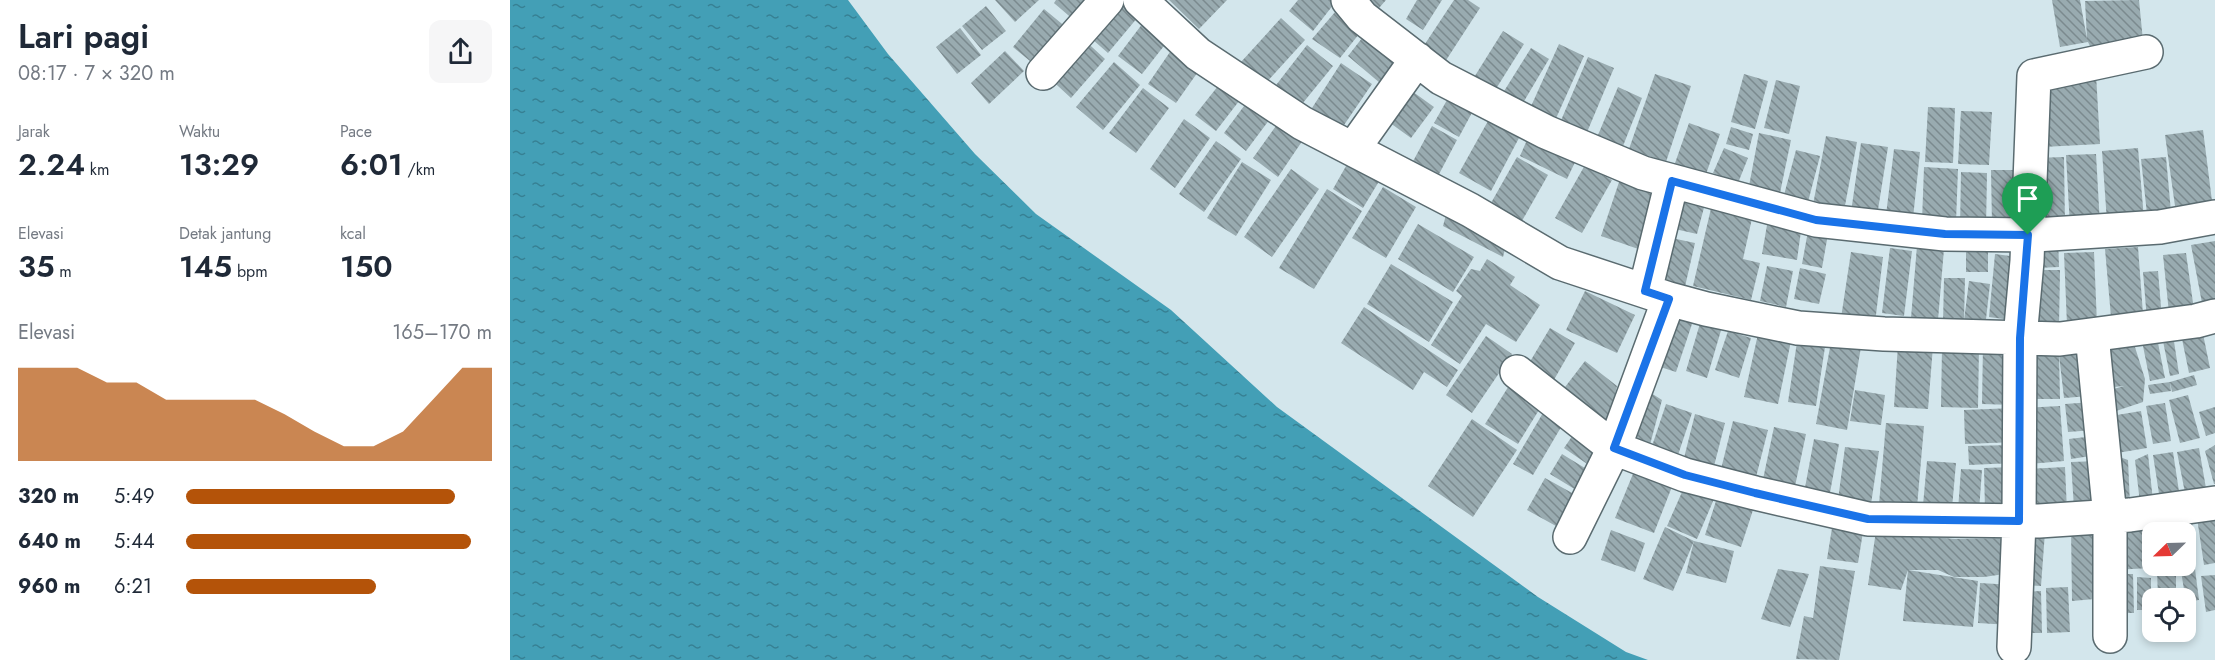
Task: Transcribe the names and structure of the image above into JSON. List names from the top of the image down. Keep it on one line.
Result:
{"north":"bottom left","page":{"heading":["Lari pagi","08:17 · 7 × 320 m"],"stats":[["Jarak","2.24 km"],["Waktu","13:29"],["Pace","6:01 /km"],["Elevasi","35 m"],["Detak jantung","145 bpm"],["kcal","150"]],"chart":["Elevasi","165–170 m"],"list":[{"name":"320 m","note":"5:49"},{"name":"640 m","note":"5:44"},{"name":"960 m","note":"6:21"}]}}
